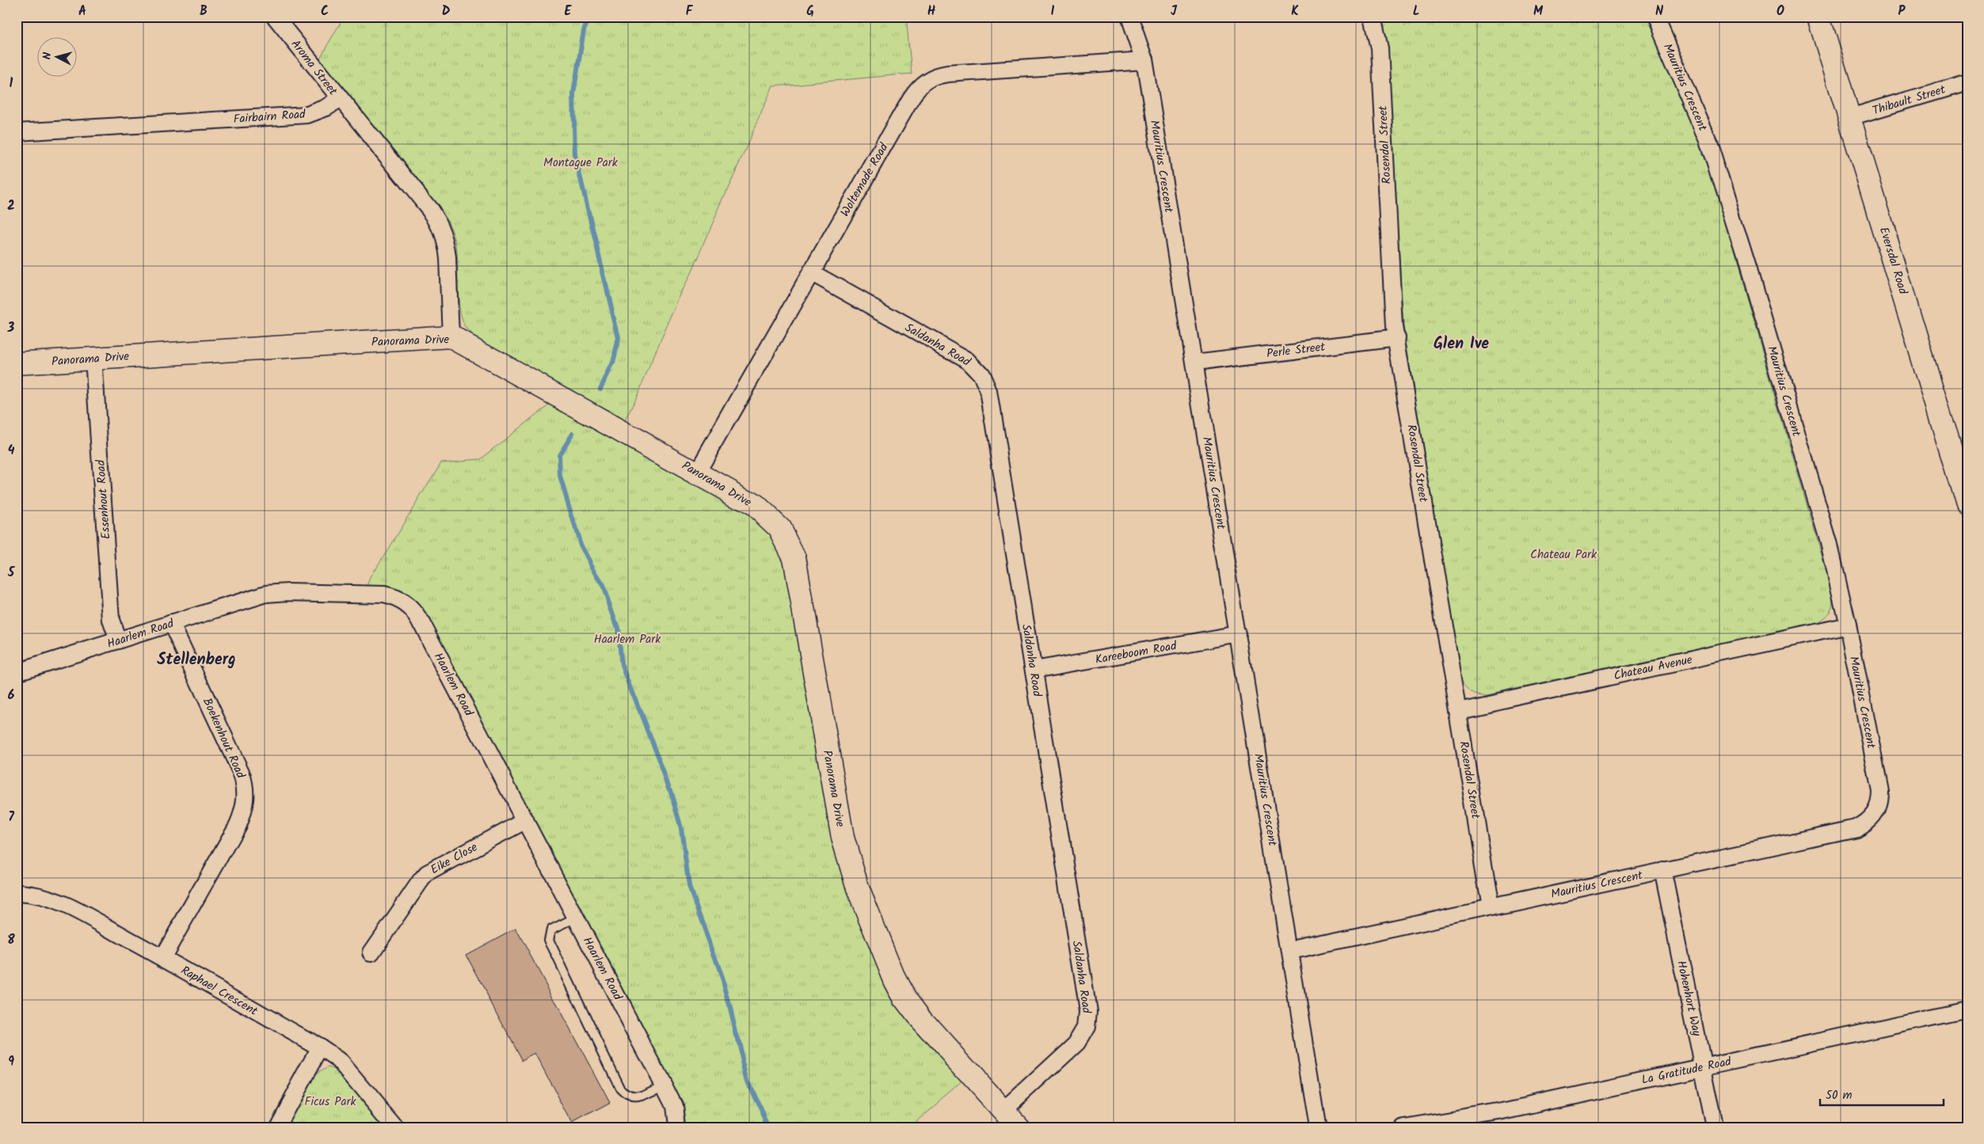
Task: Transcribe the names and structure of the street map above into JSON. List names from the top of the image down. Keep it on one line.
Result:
{"streets":{"street":["Aroma Street","Mauritius Crescent","Thibault Street","Fairbairn Road","Rosendal Street","Woltemade Road","Eversdal Road","Panorama Drive","Saldanha Road","Perle Street","Essenhout Road","Haarlem Road","Kareeboom Road","Chateau Avenue","Boekenhout Road","Eike Close","Raphael Crescent","Hohenhort Way","La Gratitude Road"]},"crossings":[["Aroma Street","Fairbairn Road"],["Mauritius Crescent","Rosendal Street"],["Mauritius Crescent","Woltemade Road"],["Mauritius Crescent","Perle Street"],["Mauritius Crescent","Kareeboom Road"],["Mauritius Crescent","Chateau Avenue"],["Mauritius Crescent","Hohenhort Way"],["Thibault Street","Eversdal Road"],["Rosendal Street","Perle Street"],["Rosendal Street","Chateau Avenue"],["Woltemade Road","Panorama Drive"],["Woltemade Road","Saldanha Road"],["Panorama Drive","Saldanha Road"],["Panorama Drive","Essenhout Road"],["Saldanha Road","Kareeboom Road"],["Essenhout Road","Haarlem Road"],["Haarlem Road","Boekenhout Road"],["Haarlem Road","Eike Close"],["Boekenhout Road","Raphael Crescent"],["Hohenhort Way","La Gratitude Road"]],"districts":["Glen Ive","Stellenberg"],"parks":["Montague Park","Chateau Park","Haarlem Park","Ficus Park"],"scale_bar":"50 m","north":"left","grid":{"columns":["A","B","C","D","E","F","G","H","I","J","K","L","M","N","O","P"],"rows":["1","2","3","4","5","6","7","8","9"]}}
